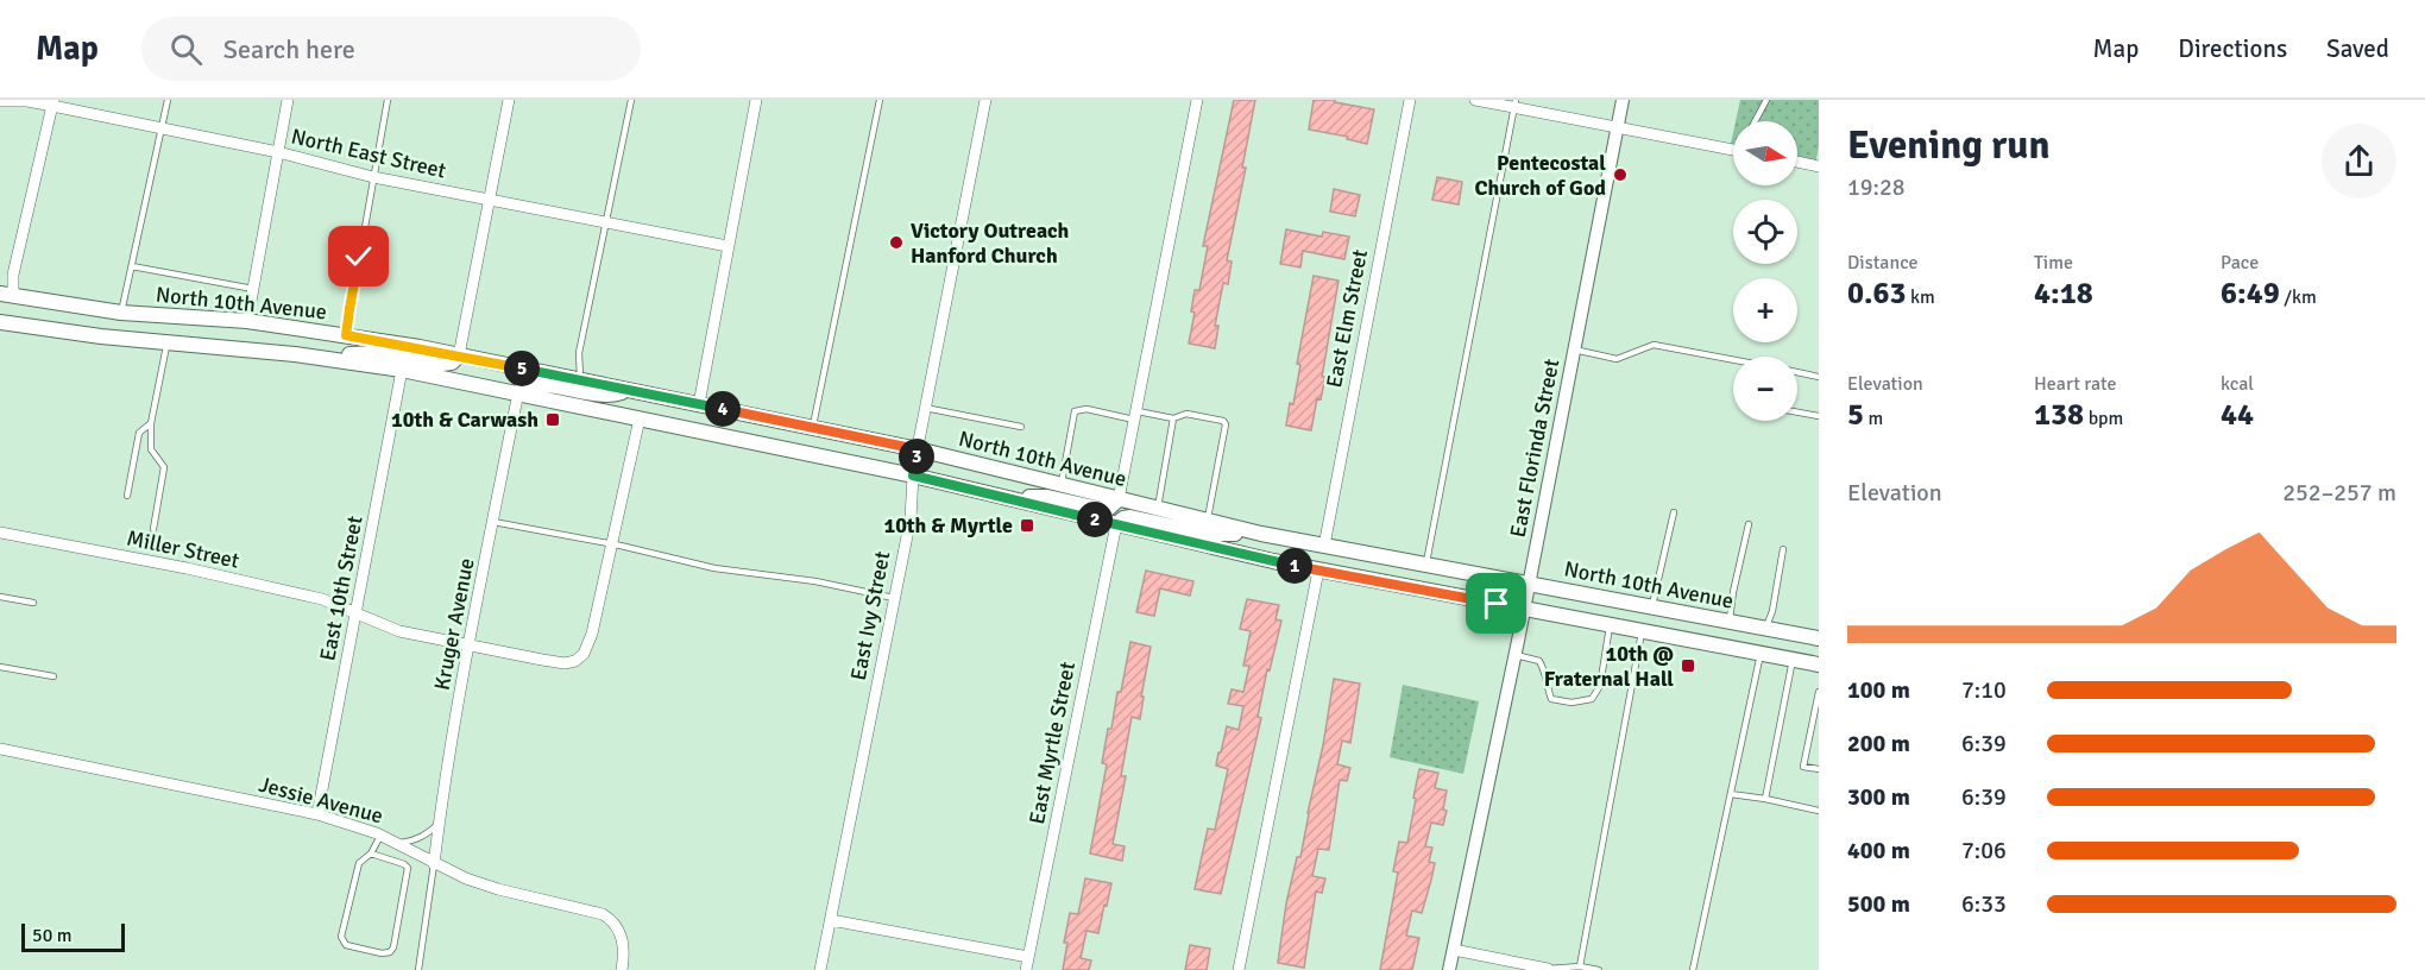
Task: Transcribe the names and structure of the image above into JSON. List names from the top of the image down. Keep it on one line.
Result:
{"streets":{"main road":["North 10th Avenue"],"street":["North East Street","East Elm Street","East Florinda Street","Miller Street","East 10th Street","East Ivy Street","Kruger Avenue","East Myrtle Street","Jessie Avenue"]},"crossings":[["North 10th Avenue","East Elm Street"],["North 10th Avenue","East Florinda Street"],["North 10th Avenue","East 10th Street"],["North 10th Avenue","East Ivy Street"],["North 10th Avenue","Kruger Avenue"],["North 10th Avenue","East Myrtle Street"],["Miller Street","East 10th Street"],["Miller Street","Kruger Avenue"],["East 10th Street","Jessie Avenue"],["Kruger Avenue","Jessie Avenue"]],"places":{"other":["Pentecostal Church of God","Victory Outreach Hanford Church"],"transit":["10th & Carwash","10th & Myrtle","10th @ Fraternal Hall"]},"scale_bar":"50 m","north":"right","page":{"header":"Map","search":"Search here","nav":["Map","Directions","Saved"],"heading":["Evening run","19:28"],"map_buttons":["+","−"],"stats":[["Distance","0.63 km"],["Time","4:18"],["Pace","6:49 /km"],["Elevation","5 m"],["Heart rate","138 bpm"],["kcal","44"]],"pins":["5","4","3","2","1"],"chart":["Elevation","252–257 m"],"list":[{"name":"100 m","note":"7:10"},{"name":"200 m","note":"6:39"},{"name":"300 m","note":"6:39"},{"name":"400 m","note":"7:06"},{"name":"500 m","note":"6:33"}],"scale":"50 m"}}
